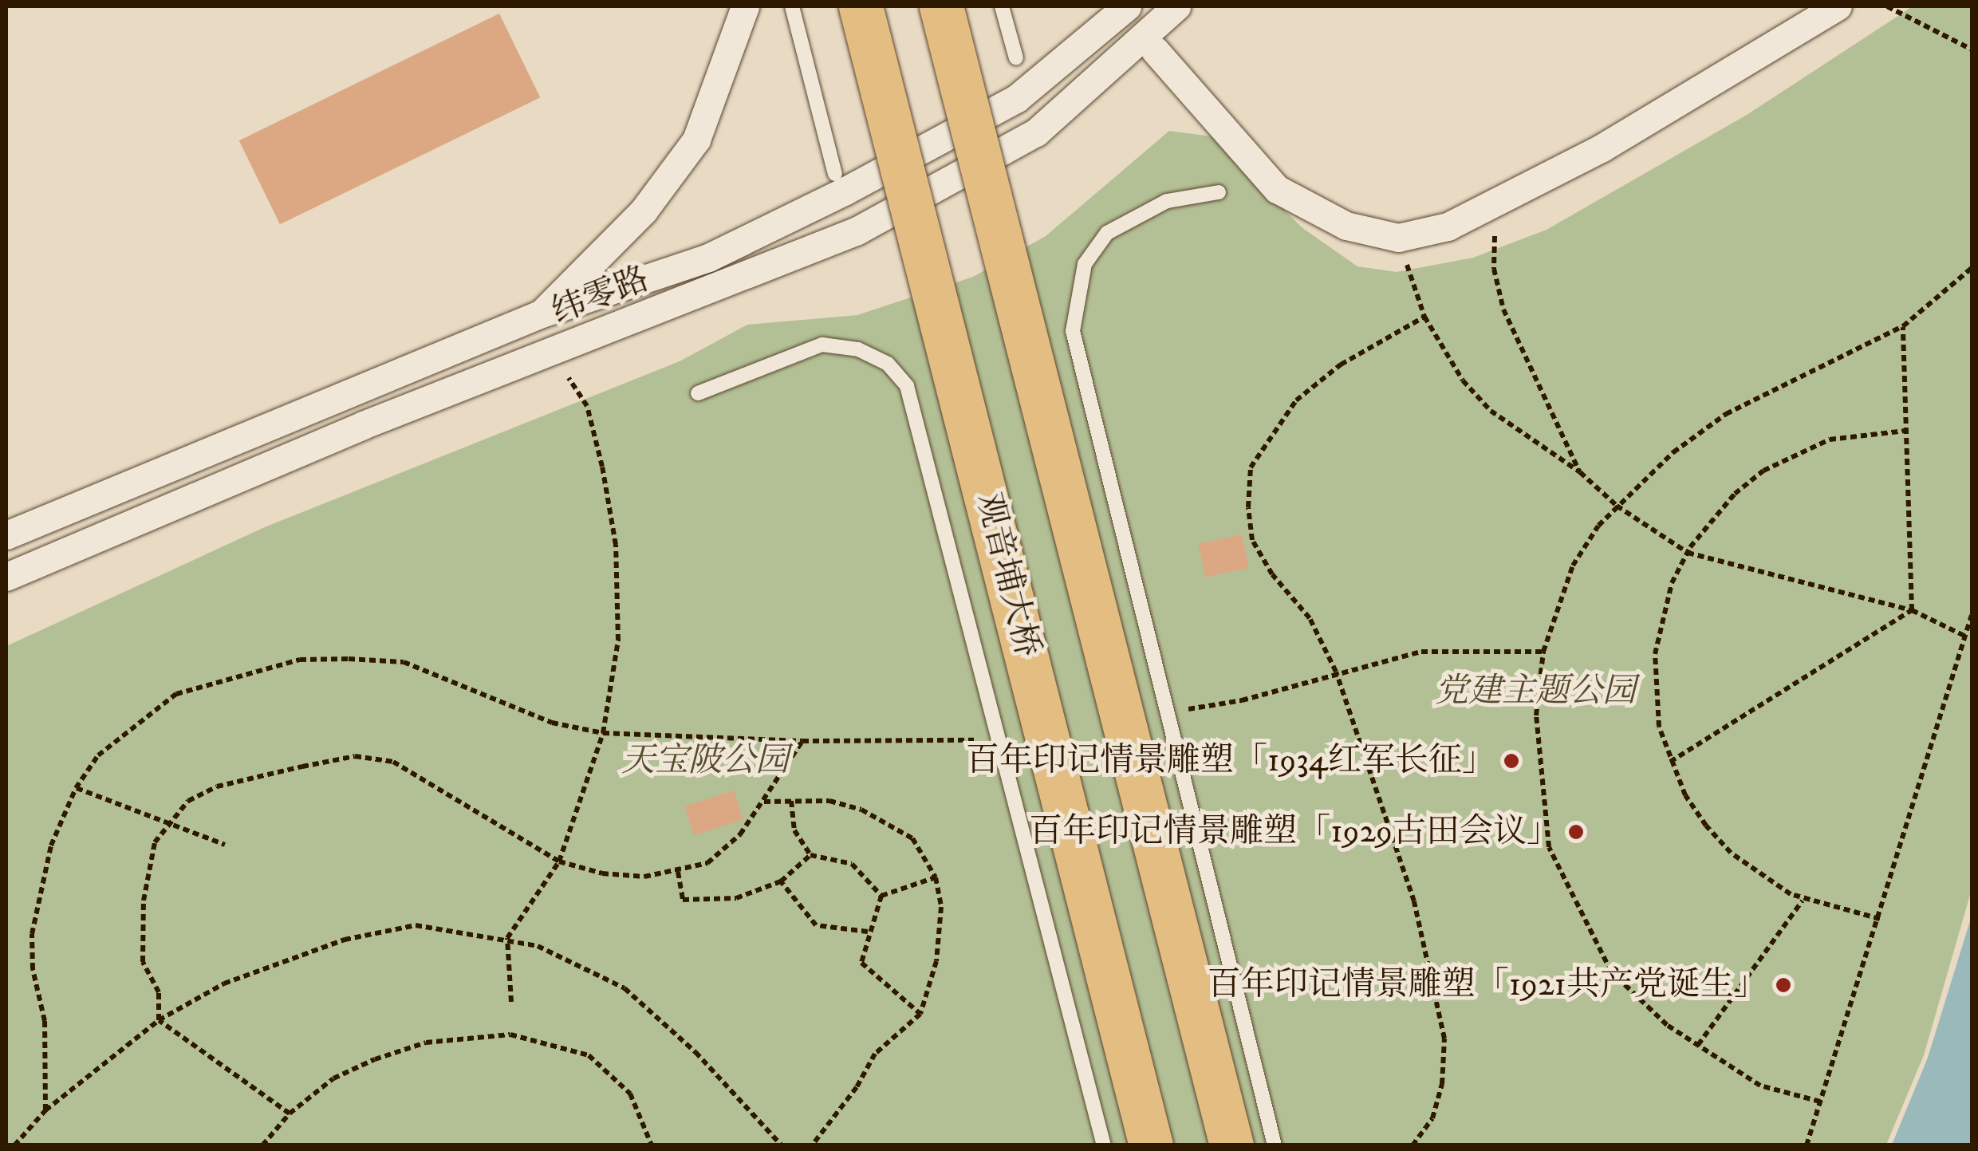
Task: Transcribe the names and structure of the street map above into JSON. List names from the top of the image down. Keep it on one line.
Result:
{"streets":{"main road":["观音埔大桥"],"street":["纬零路"]},"parks":["党建主题公园","天宝陂公园"],"places":["百年印记情景雕塑「1934红军长征」","百年印记情景雕塑「1929古田会议」","百年印记情景雕塑「1921共产党诞生」"]}
